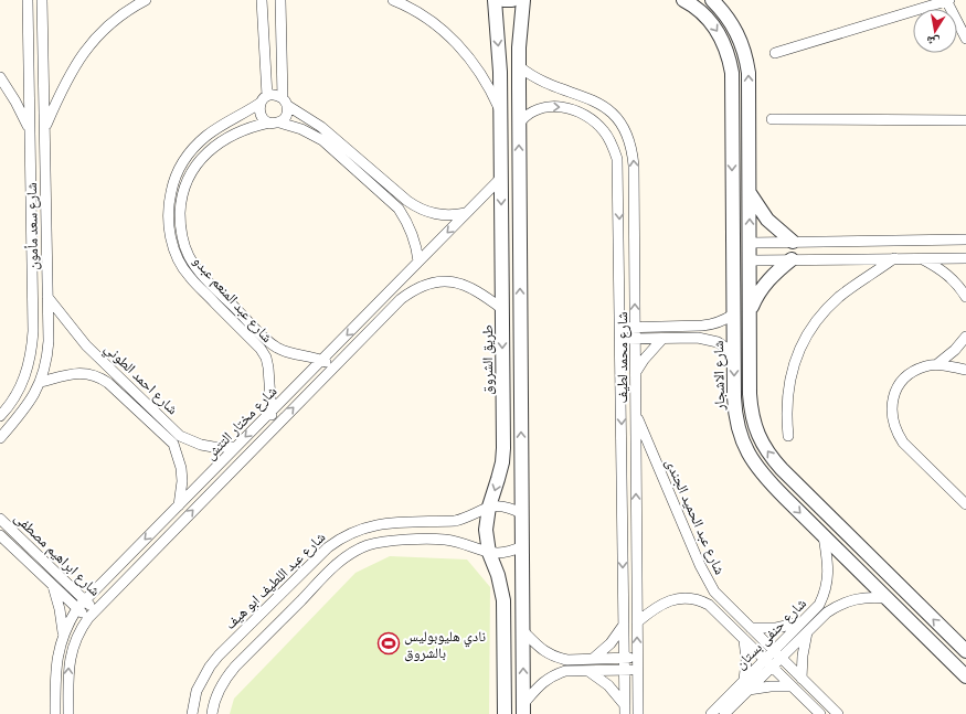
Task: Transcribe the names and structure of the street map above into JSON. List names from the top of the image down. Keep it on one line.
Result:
{"streets":{"street":["شارع سعد مأمون","شارع عبد المنعم عبدو","شارع محمد لطيف","طريق الشروق","شارع الاشجار","شارع احمد الطوني","شارع مختار التتش","شارع عبد الحميد الجندى","شارع ابراهيم مصطفى","شارع عبد اللطيف ابو هيف","شارع حنفى بستان"]},"crossings":[["شارع سعد مأمون","شارع احمد الطوني"],["شارع عبد المنعم عبدو","شارع مختار التتش"],["شارع محمد لطيف","شارع عبد الحميد الجندى"],["طريق الشروق","شارع مختار التتش"],["طريق الشروق","شارع عبد اللطيف ابو هيف"],["شارع الاشجار","شارع حنفى بستان"],["شارع احمد الطوني","شارع مختار التتش"],["شارع مختار التتش","شارع ابراهيم مصطفى"],["شارع عبد الحميد الجندى","شارع حنفى بستان"]],"places":{"sports":["نادي هليوبوليس بالشروق"]},"north":"bottom"}
